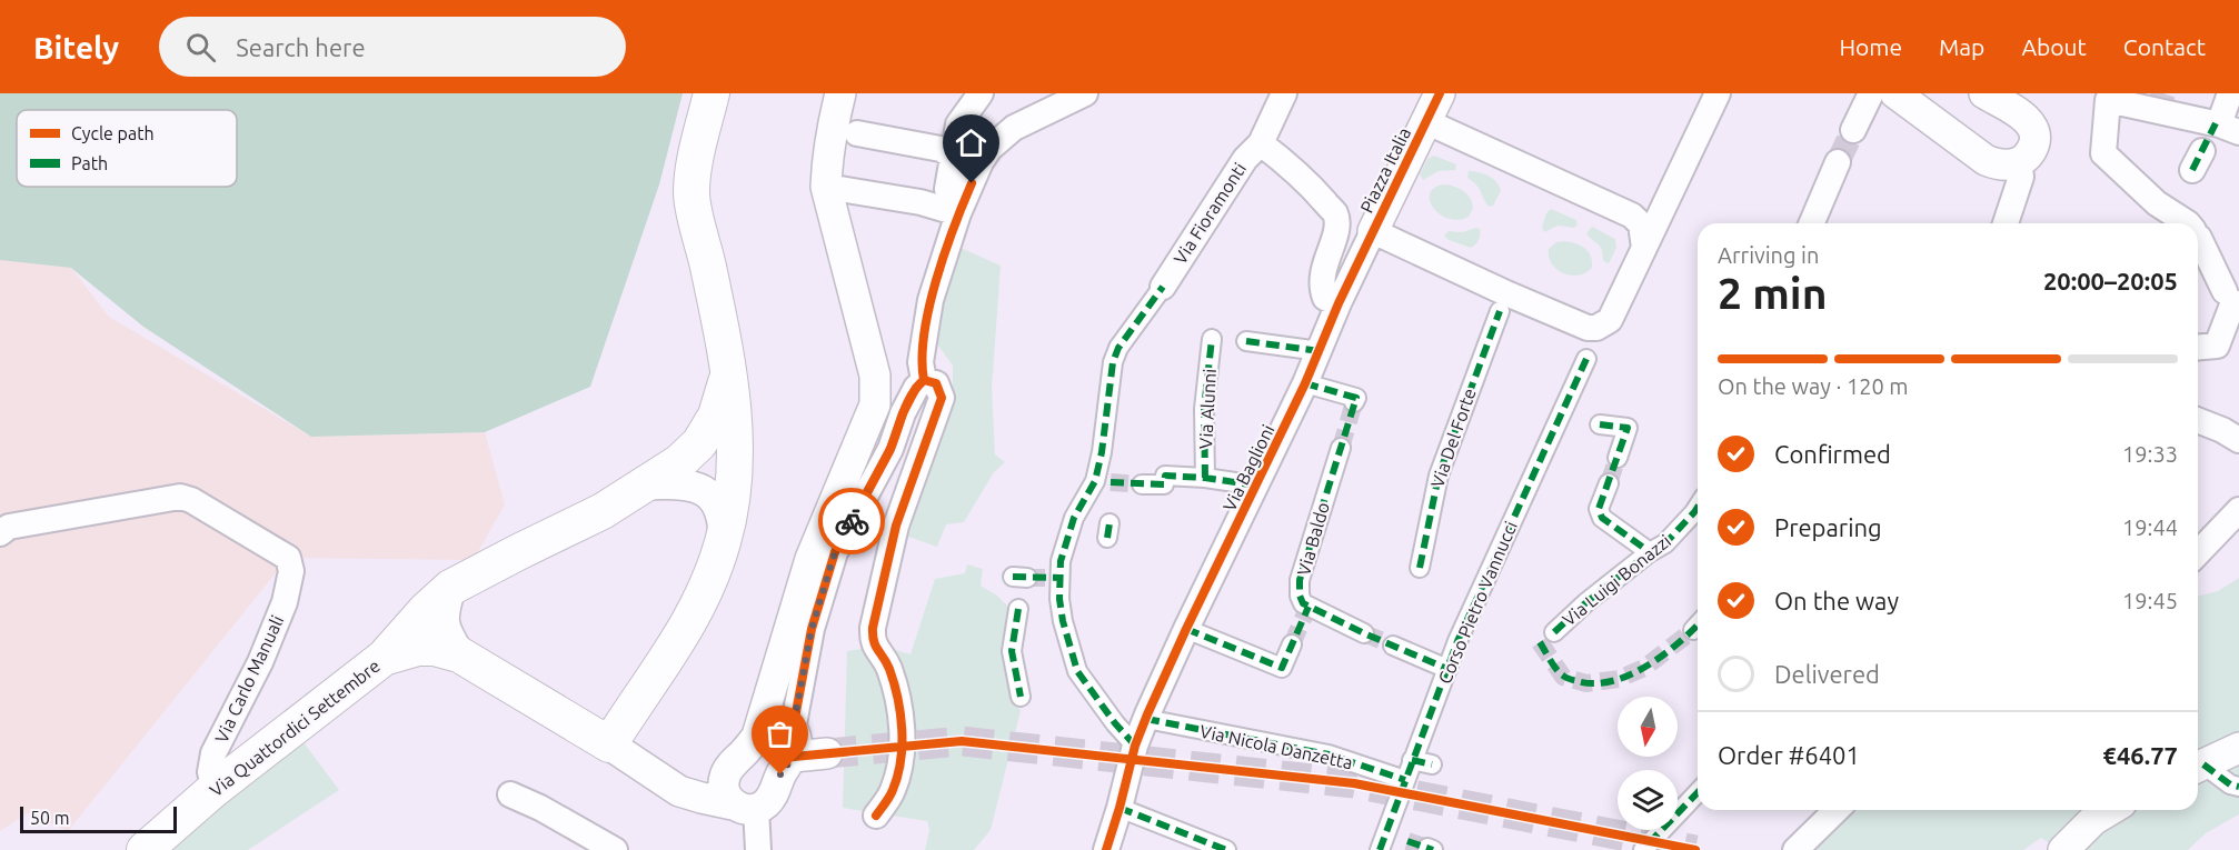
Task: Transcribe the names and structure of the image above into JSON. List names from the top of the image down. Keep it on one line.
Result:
{"streets":{"main road":["Via Quattordici Settembre"],"street":["Piazza Italia","Via Fioramonti","Via Alunni","Via Del Forte","Via Baglioni","Via Baldo","Via Luigi Bonazzi","Corso Pietro Vannucci","Via Carlo Manuali","Via Nicola Danzetta"]},"crossings":[["Piazza Italia","Via Baglioni"],["Via Baglioni","Via Nicola Danzetta"],["Corso Pietro Vannucci","Via Nicola Danzetta"],["Via Carlo Manuali","Via Quattordici Settembre"]],"legend":["Cycle path","Path"],"scale_bar":"50 m","north":"bottom","page":{"header":"Bitely","search":"Search here","nav":["Home","Map","About","Contact"],"heading":["2 min","Arriving in","20:00–20:05"],"panel":["Order #6401","€46.77"],"bar":"On the way · 120 m","list":[["Confirmed","19:33"],["Preparing","19:44"],["On the way","19:45"],"Delivered"],"scale":"50 m"}}
